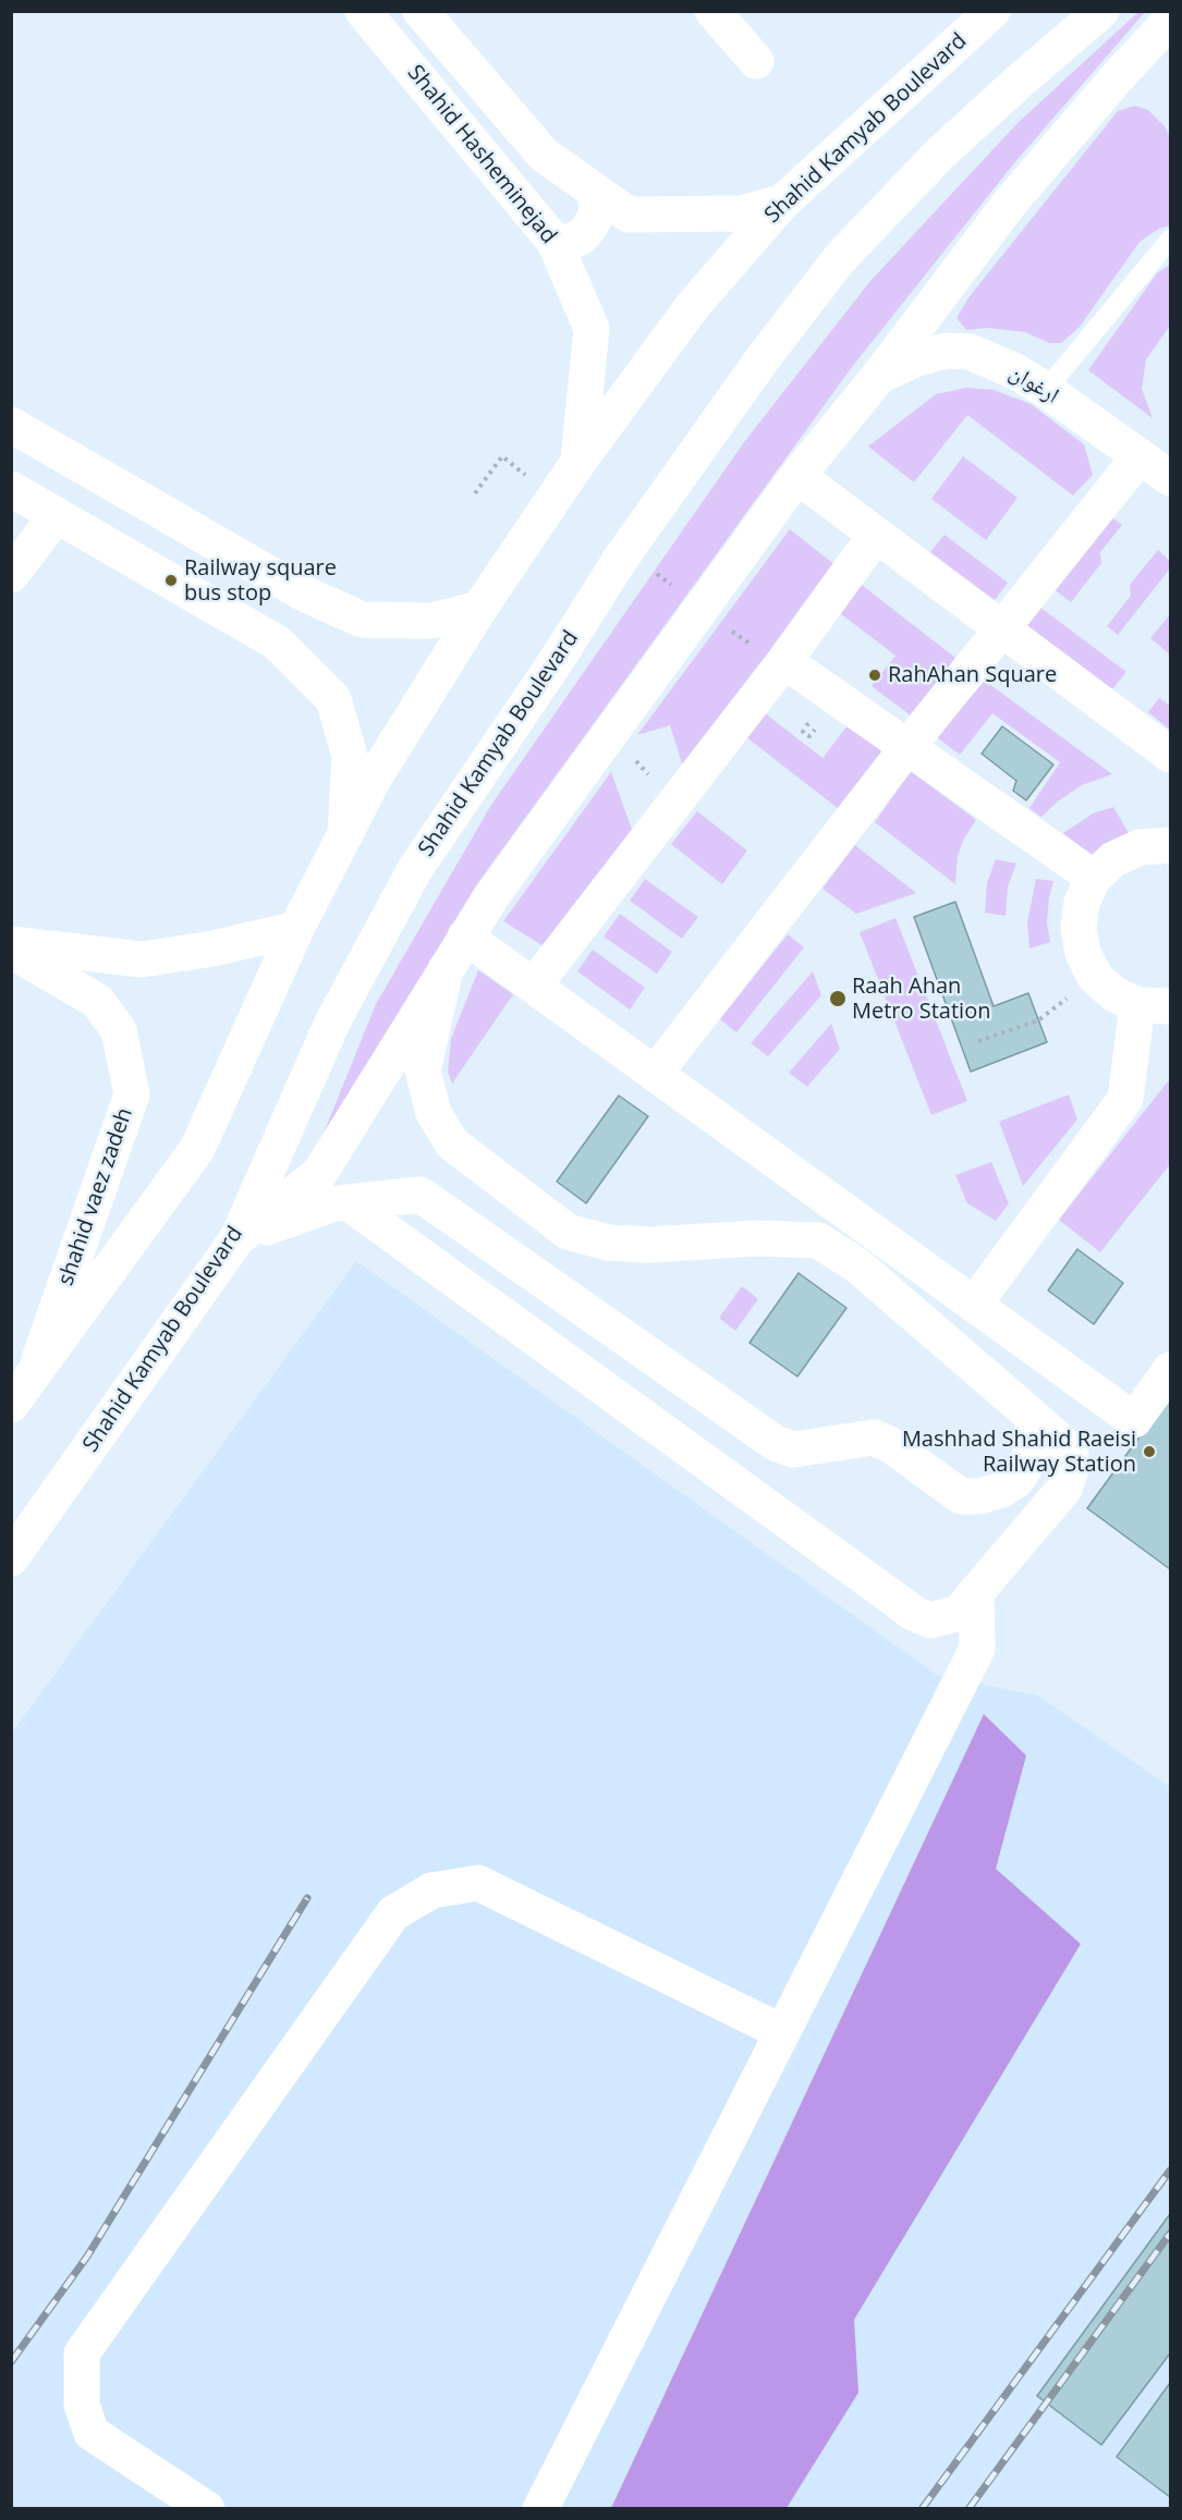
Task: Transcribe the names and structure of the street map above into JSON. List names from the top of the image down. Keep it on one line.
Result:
{"streets":{"street":["Shahid Kamyab Boulevard","Shahid Hasheminejad","ارغوان","shahid vaez zadeh"]},"crossings":[["Shahid Kamyab Boulevard","Shahid Hasheminejad"],["Shahid Kamyab Boulevard","shahid vaez zadeh"]],"places":["Railway square bus stop","RahAhan Square","Raah Ahan Metro Station","Mashhad Shahid Raeisi Railway Station"]}
